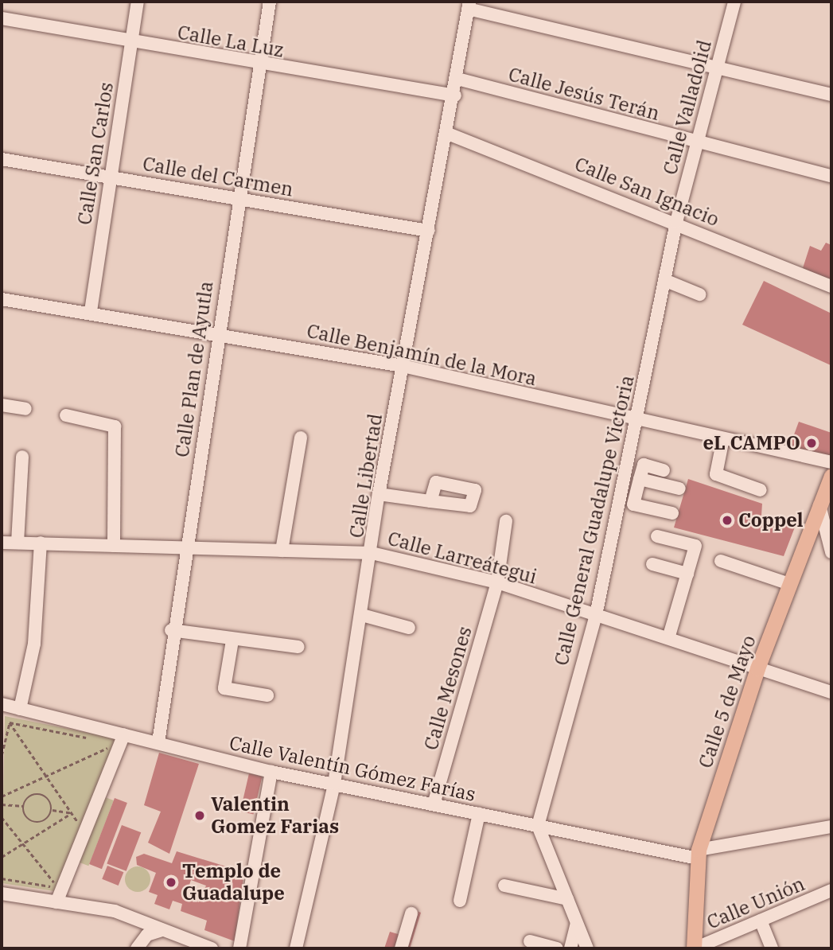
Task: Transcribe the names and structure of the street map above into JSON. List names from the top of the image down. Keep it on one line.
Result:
{"streets":{"main road":["Calle 5 de Mayo"],"street":["Calle La Luz","Calle Jesús Terán","Calle Valladolid","Calle San Carlos","Calle del Carmen","Calle San Ignacio","Calle Benjamín de la Mora","Calle Plan de Ayutla","Calle Libertad","Calle General Guadalupe Victoria","Calle Larreátegui","Calle Mesones","Calle Valentín Gómez Farías","Calle Unión"]},"crossings":[["Calle La Luz","Calle San Carlos"],["Calle La Luz","Calle Plan de Ayutla"],["Calle La Luz","Calle Libertad"],["Calle Jesús Terán","Calle Valladolid"],["Calle Jesús Terán","Calle Libertad"],["Calle Valladolid","Calle San Ignacio"],["Calle Valladolid","Calle General Guadalupe Victoria"],["Calle San Carlos","Calle del Carmen"],["Calle San Carlos","Calle Benjamín de la Mora"],["Calle del Carmen","Calle Plan de Ayutla"],["Calle del Carmen","Calle Libertad"],["Calle San Ignacio","Calle Libertad"],["Calle San Ignacio","Calle General Guadalupe Victoria"],["Calle Benjamín de la Mora","Calle Plan de Ayutla"],["Calle Benjamín de la Mora","Calle Libertad"],["Calle Benjamín de la Mora","Calle General Guadalupe Victoria"],["Calle Plan de Ayutla","Calle Larreátegui"],["Calle Plan de Ayutla","Calle Valentín Gómez Farías"],["Calle Libertad","Calle Larreátegui"],["Calle Libertad","Calle Valentín Gómez Farías"],["Calle General Guadalupe Victoria","Calle Larreátegui"],["Calle General Guadalupe Victoria","Calle Valentín Gómez Farías"],["Calle Larreátegui","Calle Mesones"],["Calle Larreátegui","Calle 5 de Mayo"],["Calle Mesones","Calle Valentín Gómez Farías"],["Calle 5 de Mayo","Calle Valentín Gómez Farías"],["Calle 5 de Mayo","Calle Unión"]],"places":["eL CAMPO","Coppel","Valentin Gomez Farias","Templo de Guadalupe"]}
